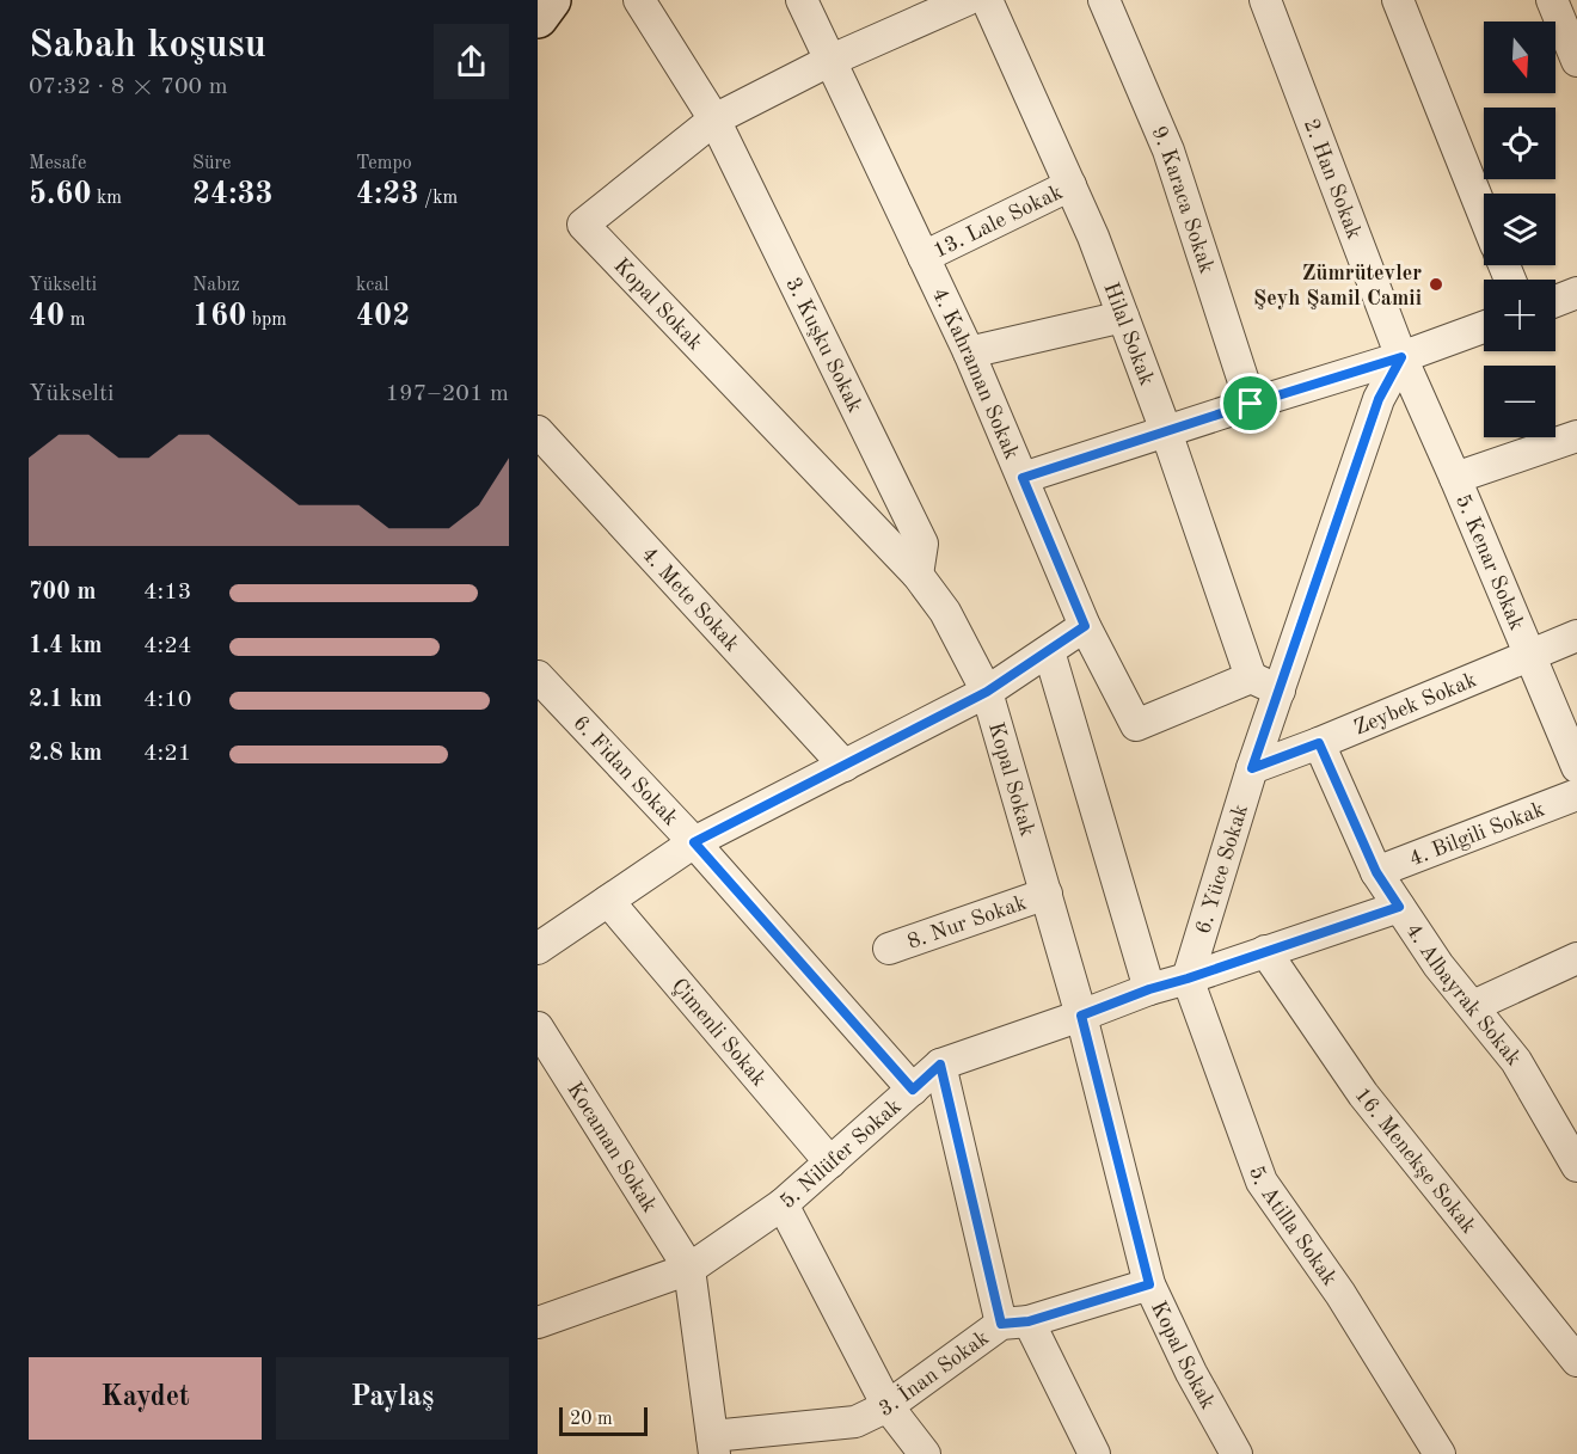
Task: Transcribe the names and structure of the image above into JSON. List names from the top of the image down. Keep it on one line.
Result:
{"streets":{"street":["2. Han Sokak","9. Karaca Sokak","13. Lale Sokak","Kopal Sokak","Hilal Sokak","3. Kuşku Sokak","4. Kahraman Sokak","5. Kenar Sokak","4. Mete Sokak","Zeybek Sokak","6. Fidan Sokak","4. Bilgili Sokak","6. Yüce Sokak","8. Nur Sokak","4. Albayrak Sokak","Çimenli Sokak","Kocaman Sokak","5. Nilüfer Sokak","16. Menekşe Sokak","5. Atilla Sokak","3. İnan Sokak"]},"crossings":[["2. Han Sokak","5. Kenar Sokak"],["2. Han Sokak","6. Yüce Sokak"],["13. Lale Sokak","Hilal Sokak"],["13. Lale Sokak","4. Kahraman Sokak"],["Kopal Sokak","3. Kuşku Sokak"],["Kopal Sokak","8. Nur Sokak"],["Kopal Sokak","5. Nilüfer Sokak"],["Kopal Sokak","3. İnan Sokak"],["Hilal Sokak","4. Kahraman Sokak"],["5. Kenar Sokak","Zeybek Sokak"],["5. Kenar Sokak","6. Yüce Sokak"],["Zeybek Sokak","6. Yüce Sokak"],["Zeybek Sokak","4. Albayrak Sokak"],["6. Fidan Sokak","5. Nilüfer Sokak"],["4. Bilgili Sokak","4. Albayrak Sokak"],["6. Yüce Sokak","5. Nilüfer Sokak"],["6. Yüce Sokak","5. Atilla Sokak"],["4. Albayrak Sokak","5. Nilüfer Sokak"],["Çimenli Sokak","5. Nilüfer Sokak"],["Kocaman Sokak","5. Nilüfer Sokak"],["5. Nilüfer Sokak","16. Menekşe Sokak"],["5. Nilüfer Sokak","5. Atilla Sokak"]],"places":["Zümrütevler Şeyh Şamil Camii"],"scale_bar":"20 m","north":"bottom","page":{"heading":["Sabah koşusu","07:32 · 8 × 700 m"],"map_buttons":["+","−"],"stats":[["Mesafe","5.60 km"],["Süre","24:33"],["Tempo","4:23 /km"],["Yükselti","40 m"],["Nabız","160 bpm"],["kcal","402"]],"chart":["Yükselti","197–201 m"],"list":[{"name":"700 m","note":"4:13"},{"name":"1.4 km","note":"4:24"},{"name":"2.1 km","note":"4:10"},{"name":"2.8 km","note":"4:21"}],"buttons":["Kaydet","Paylaş"],"scale":"20 m"}}
